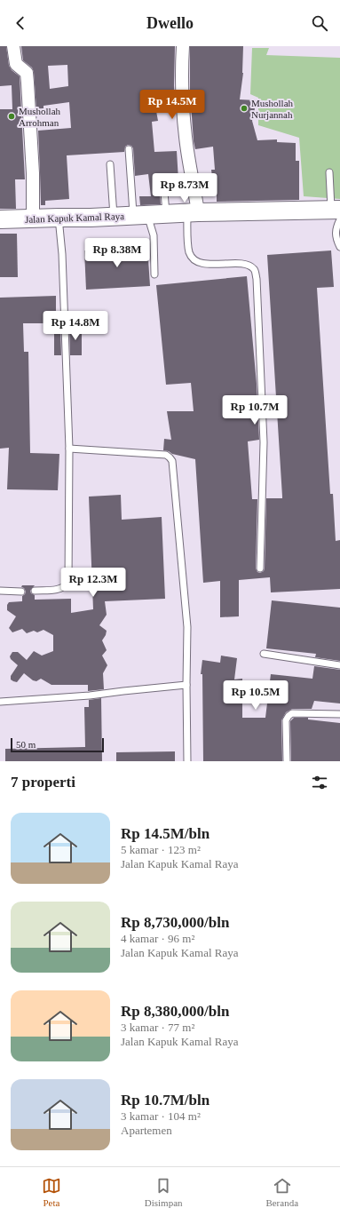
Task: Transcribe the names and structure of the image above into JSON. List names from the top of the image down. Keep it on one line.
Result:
{"streets":{"main road":["Jalan Kapuk Kamal Raya"]},"places":["Mushollah Nurjannah","Mushollah Arrohman"],"scale_bar":"50 m","page":{"header":"Dwello","price":["Rp 14.5M","Rp 8.73M","Rp 8.38M","Rp 14.8M","Rp 10.7M","Rp 12.3M","Rp 10.5M"],"scale":"50 m","heading":"7 properti","list":[{"name":"Rp 14.5M/bln","note":"5 kamar · 123 m² · Jalan Kapuk Kamal Raya"},{"name":"Rp 8,730,000/bln","note":"4 kamar · 96 m² · Jalan Kapuk Kamal Raya"},{"name":"Rp 8,380,000/bln","note":"3 kamar · 77 m² · Jalan Kapuk Kamal Raya"},{"name":"Rp 10.7M/bln","note":"3 kamar · 104 m² · Apartemen"}],"tabs":["Peta","Disimpan","Beranda"]}}
